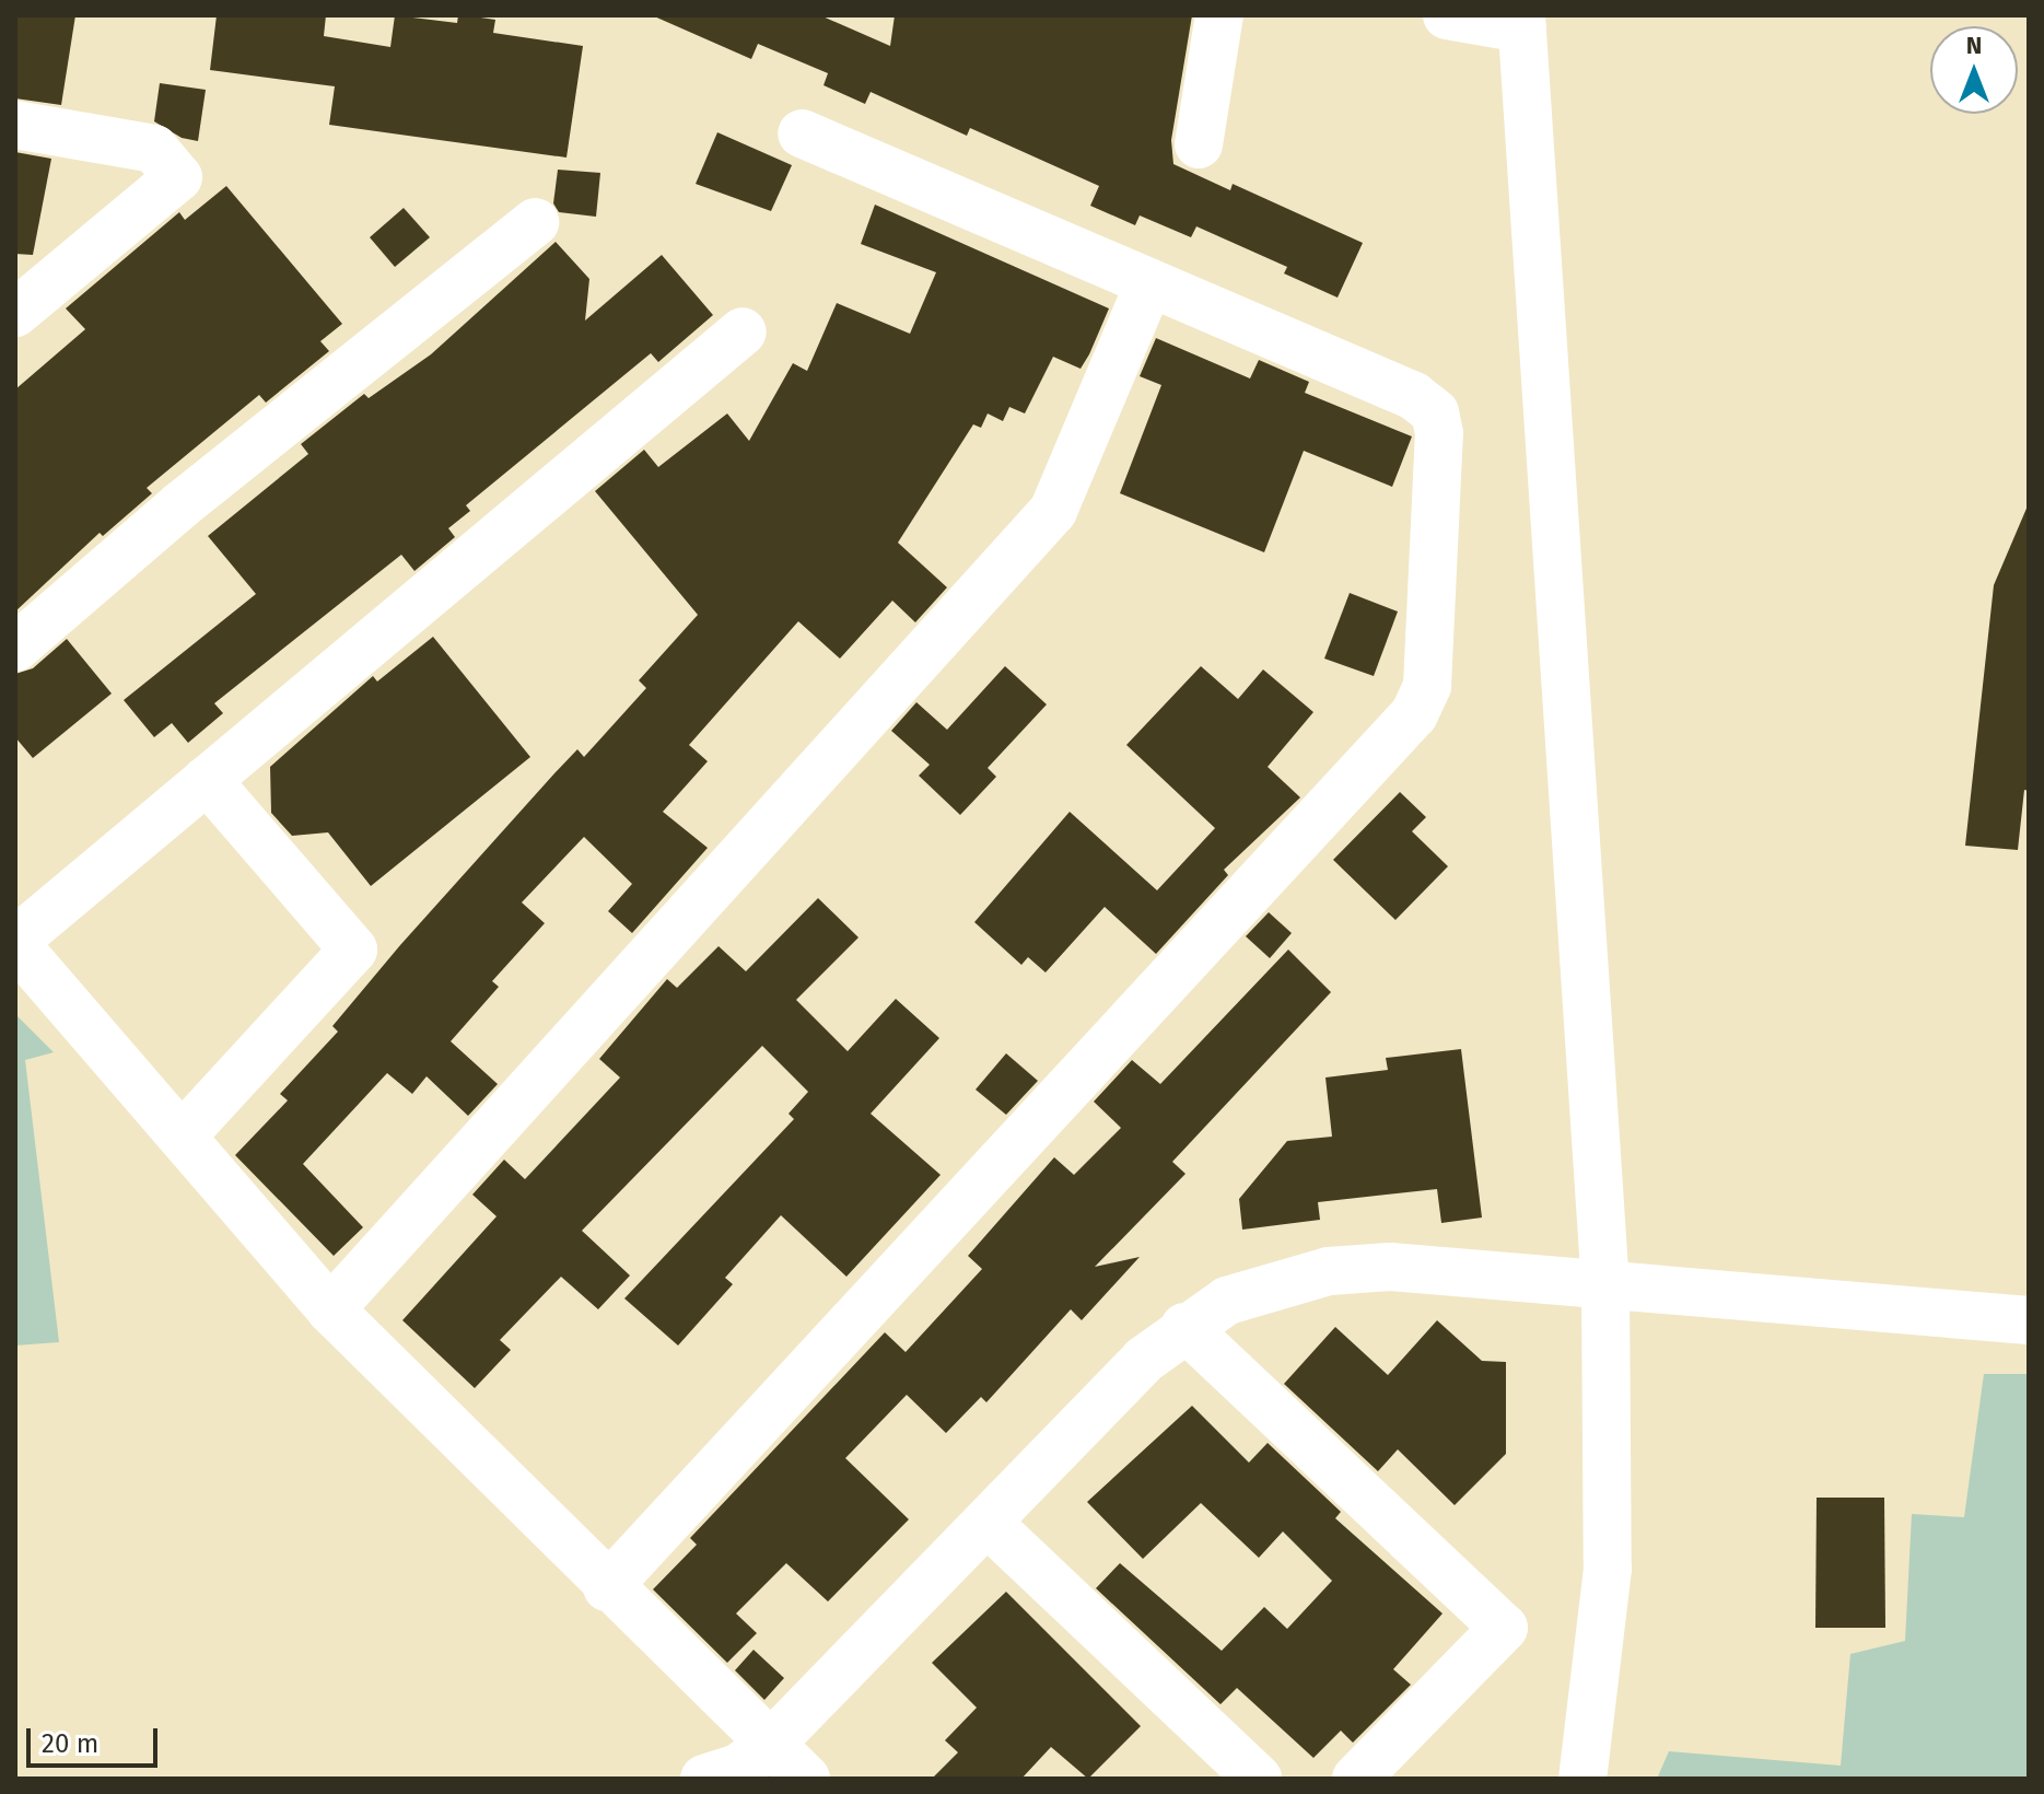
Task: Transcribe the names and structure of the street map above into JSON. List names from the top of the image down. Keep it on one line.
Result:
{"scale_bar":"20 m","north":"top"}
